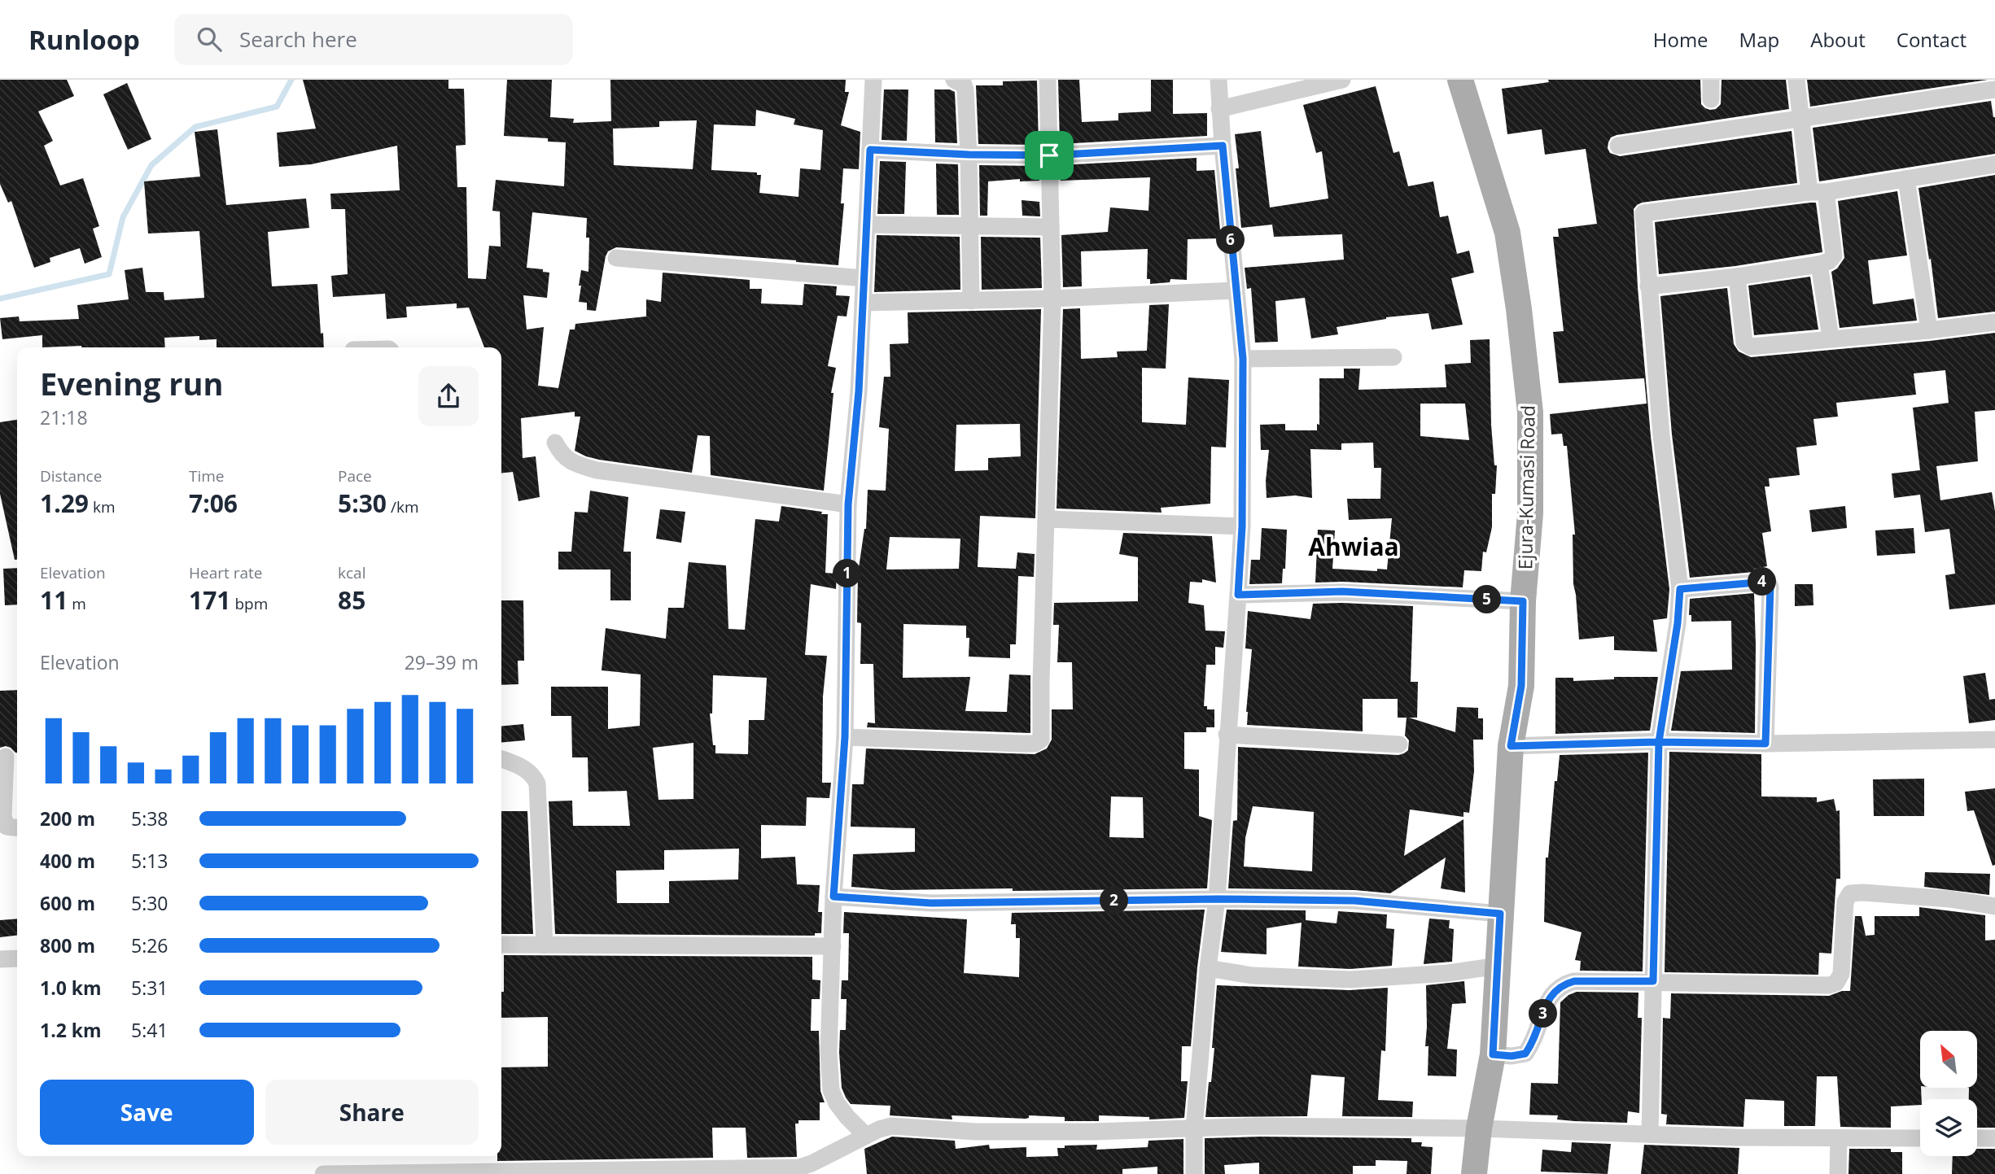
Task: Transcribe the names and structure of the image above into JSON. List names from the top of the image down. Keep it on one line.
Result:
{"streets":{"main road":["Ejura-Kumasi Road"]},"districts":["Ahwiaa"],"north":"top left","page":{"header":"Runloop","search":"Search here","nav":["Home","Map","About","Contact"],"pins":["6","1","4","5","2","3"],"heading":["Evening run","21:18"],"stats":[["Distance","1.29 km"],["Time","7:06"],["Pace","5:30 /km"],["Elevation","11 m"],["Heart rate","171 bpm"],["kcal","85"]],"chart":["Elevation","29–39 m"],"list":[{"name":"200 m","note":"5:38"},{"name":"400 m","note":"5:13"},{"name":"600 m","note":"5:30"},{"name":"800 m","note":"5:26"},{"name":"1.0 km","note":"5:31"},{"name":"1.2 km","note":"5:41"}],"buttons":["Save","Share"]}}
